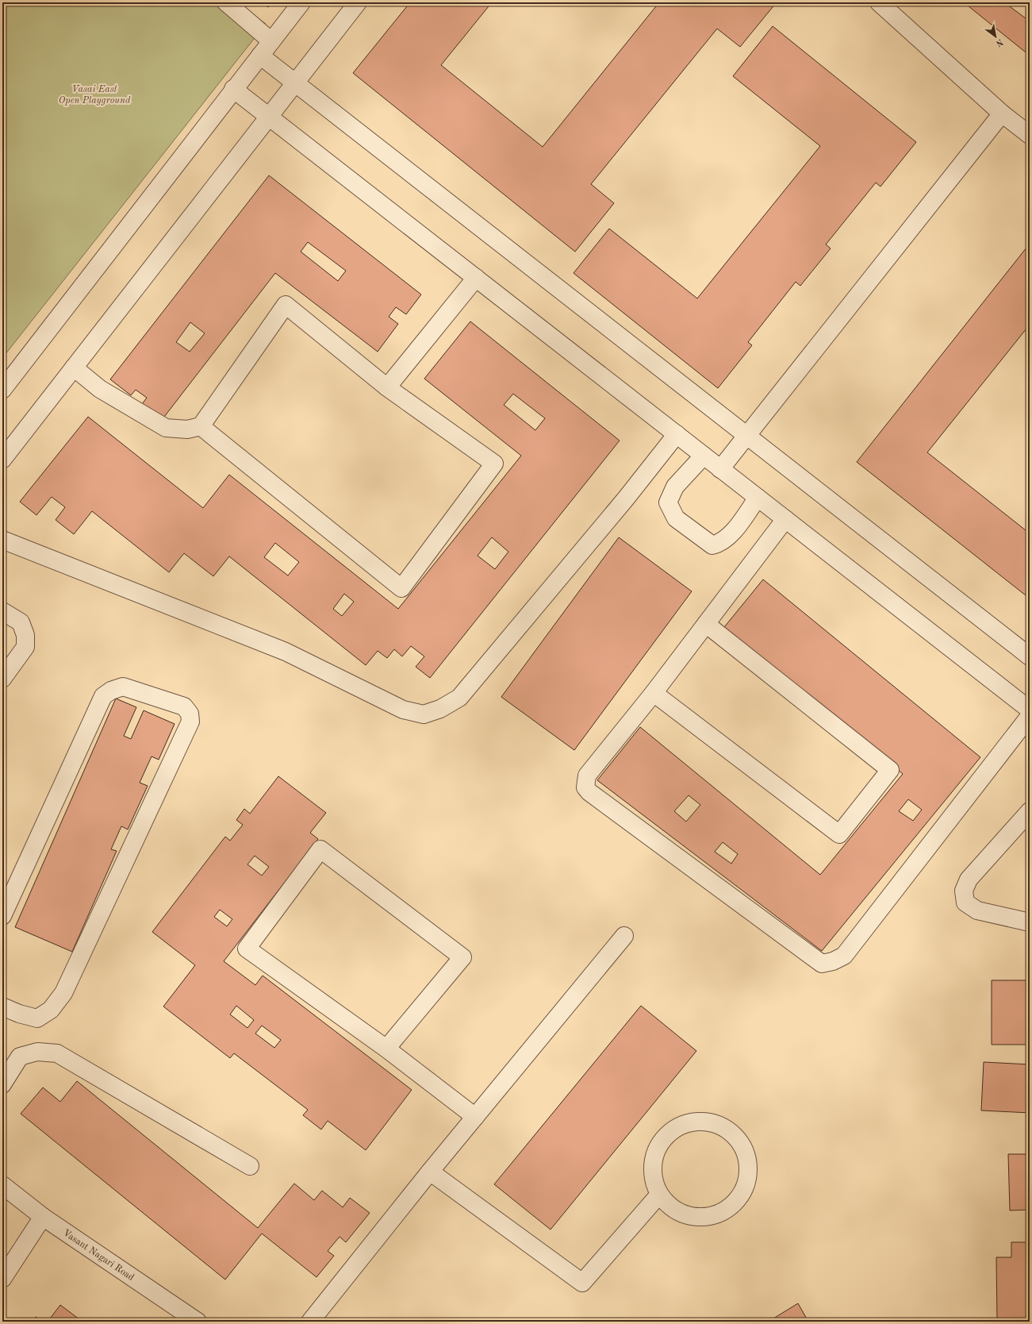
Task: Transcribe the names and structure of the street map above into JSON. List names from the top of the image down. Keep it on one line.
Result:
{"streets":{"street":["Vasant Nagari Road"]},"parks":["Vasai East Open Playground"],"north":"bottom right"}
